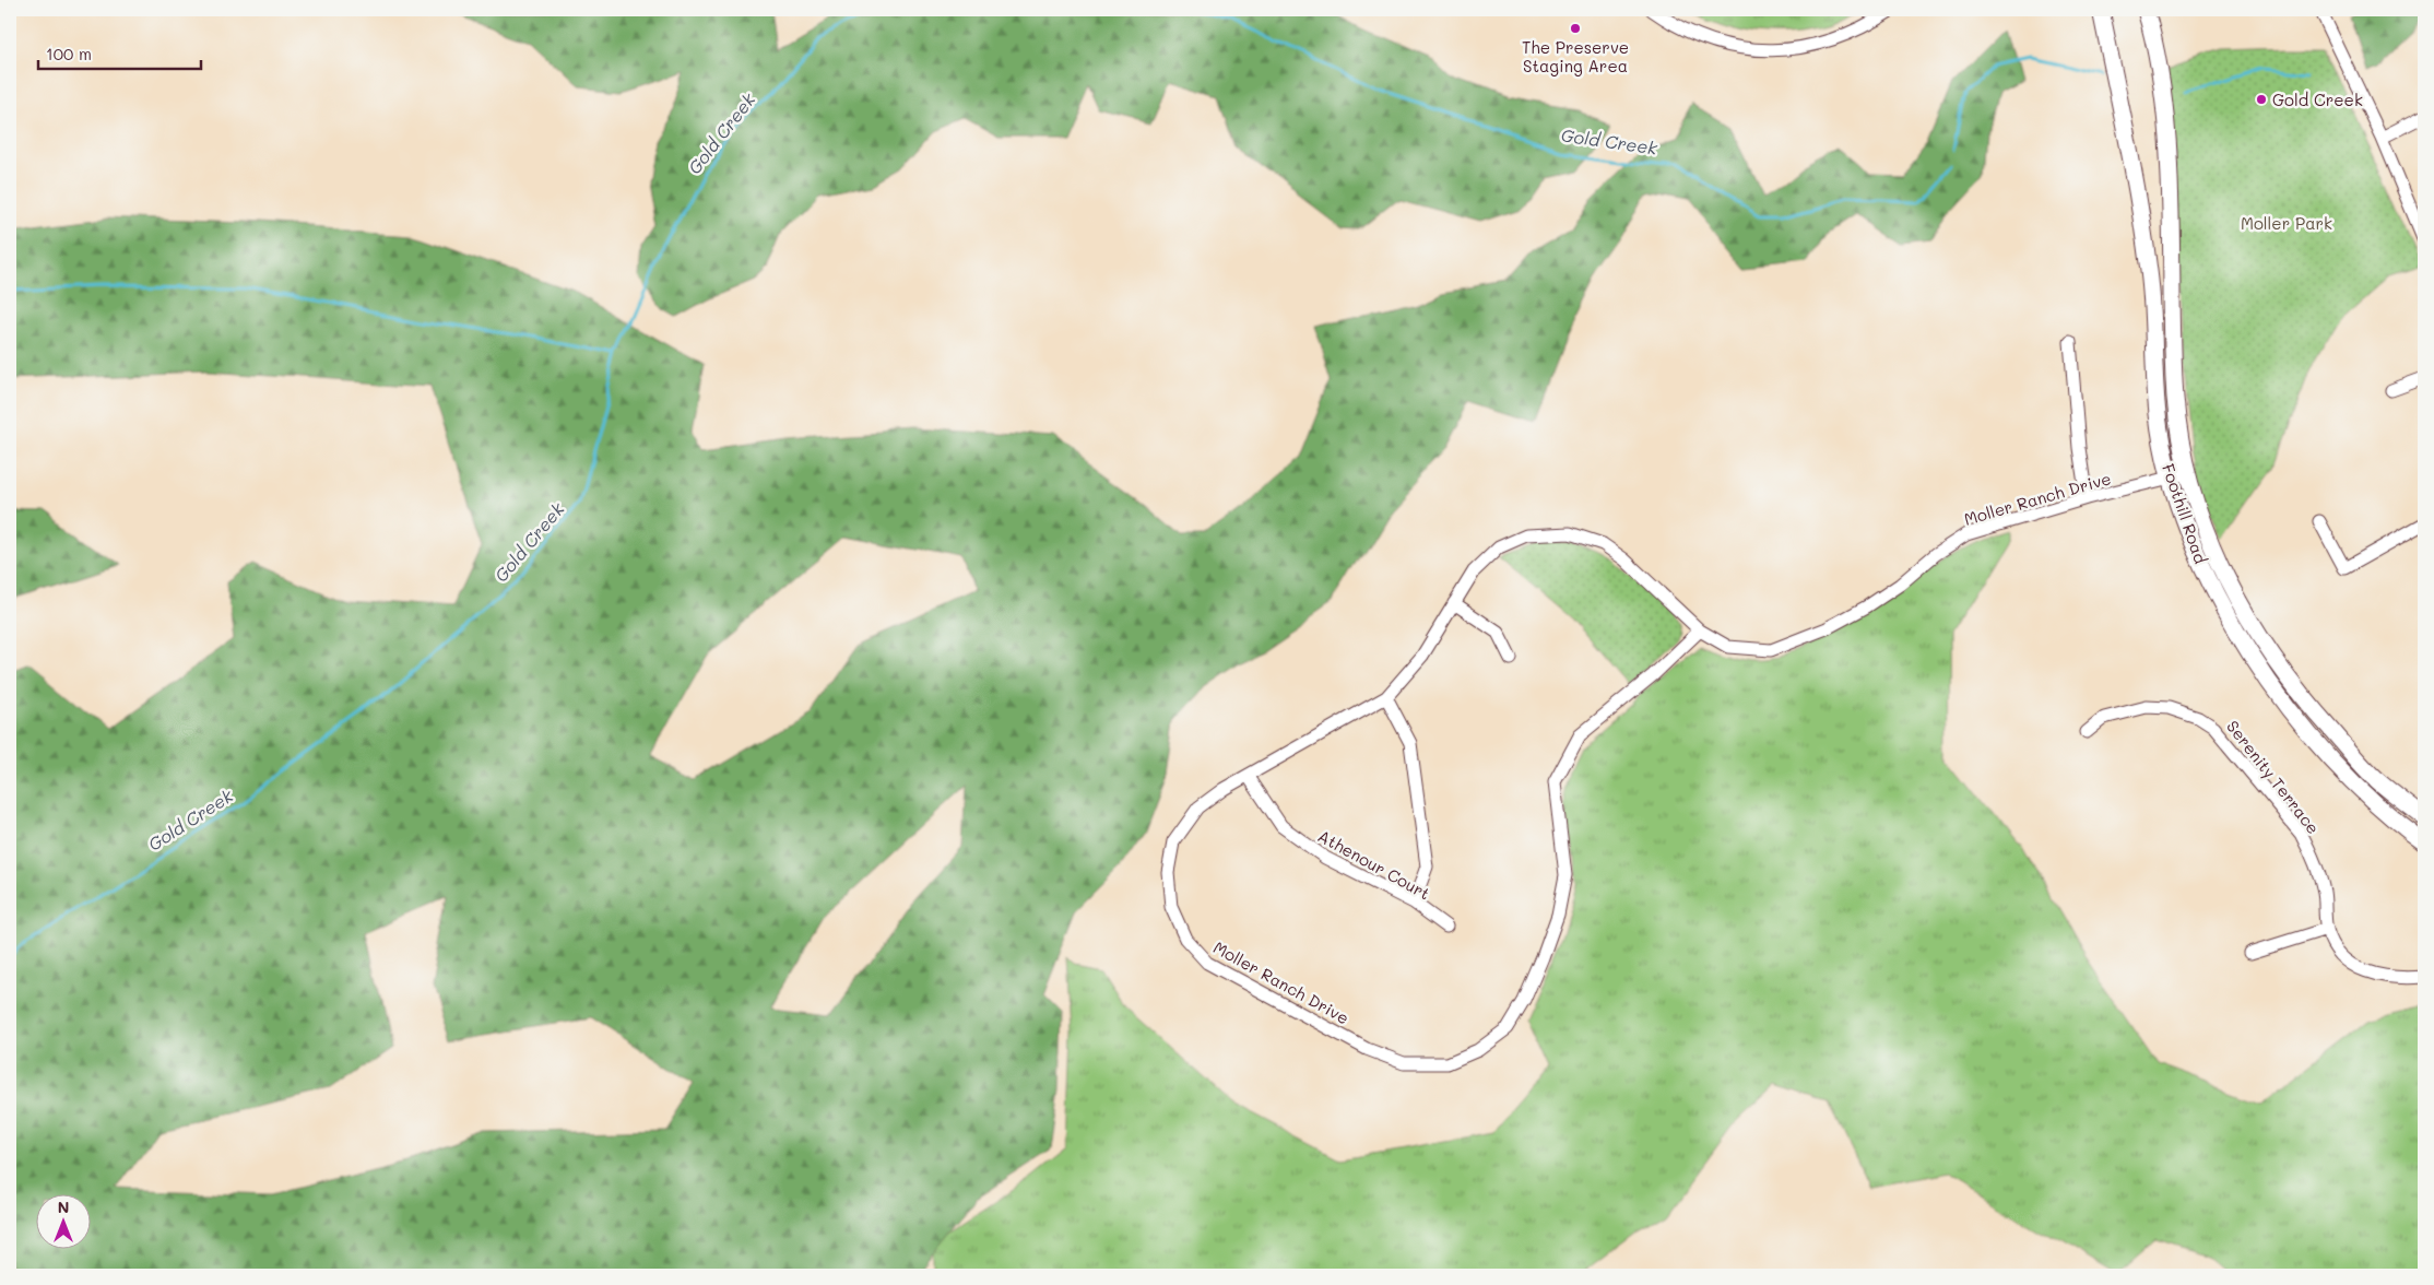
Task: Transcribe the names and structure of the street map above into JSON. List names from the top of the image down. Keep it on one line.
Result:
{"streets":{"main road":["Foothill Road"],"street":["Moller Ranch Drive","Serenity Terrace","Athenour Court"]},"crossings":[["Moller Ranch Drive","Foothill Road"],["Moller Ranch Drive","Athenour Court"]],"water":["Gold Creek"],"parks":["Moller Park"],"places":["The Preserve Staging Area","Gold Creek"],"scale_bar":"100 m","north":"top"}
